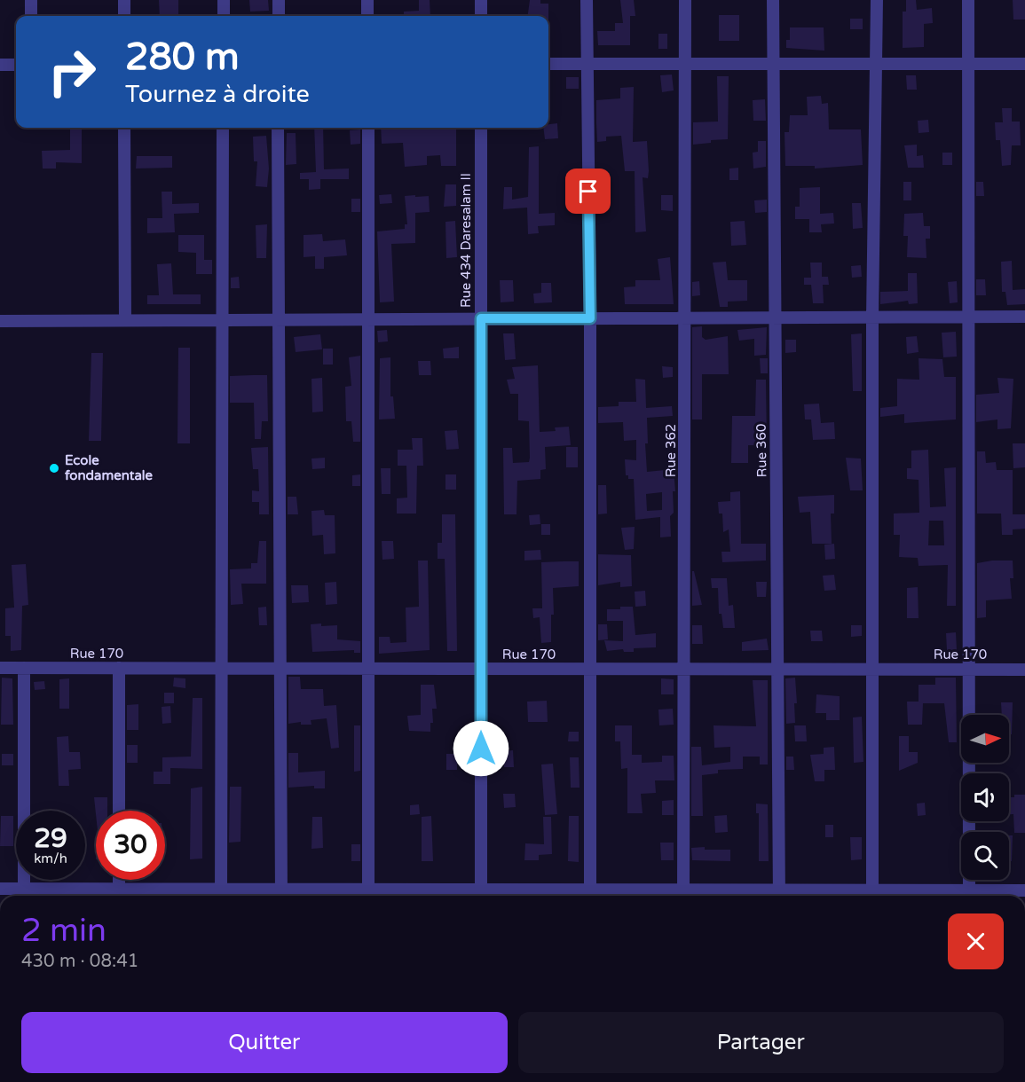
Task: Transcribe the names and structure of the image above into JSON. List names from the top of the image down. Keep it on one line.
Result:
{"streets":{"street":["Rue 434 Daresalam II","Rue 362","Rue 360","Rue 170"]},"crossings":[["Rue 434 Daresalam II","Rue 170"],["Rue 362","Rue 170"],["Rue 360","Rue 170"]],"places":["Ecole fondamentale"],"north":"right","page":{"turn":["280 m","Tournez à droite"],"speed":"29 km/h","limit":"30","heading":["2 min","430 m · 08:41"],"buttons":["Quitter","Partager"]}}
